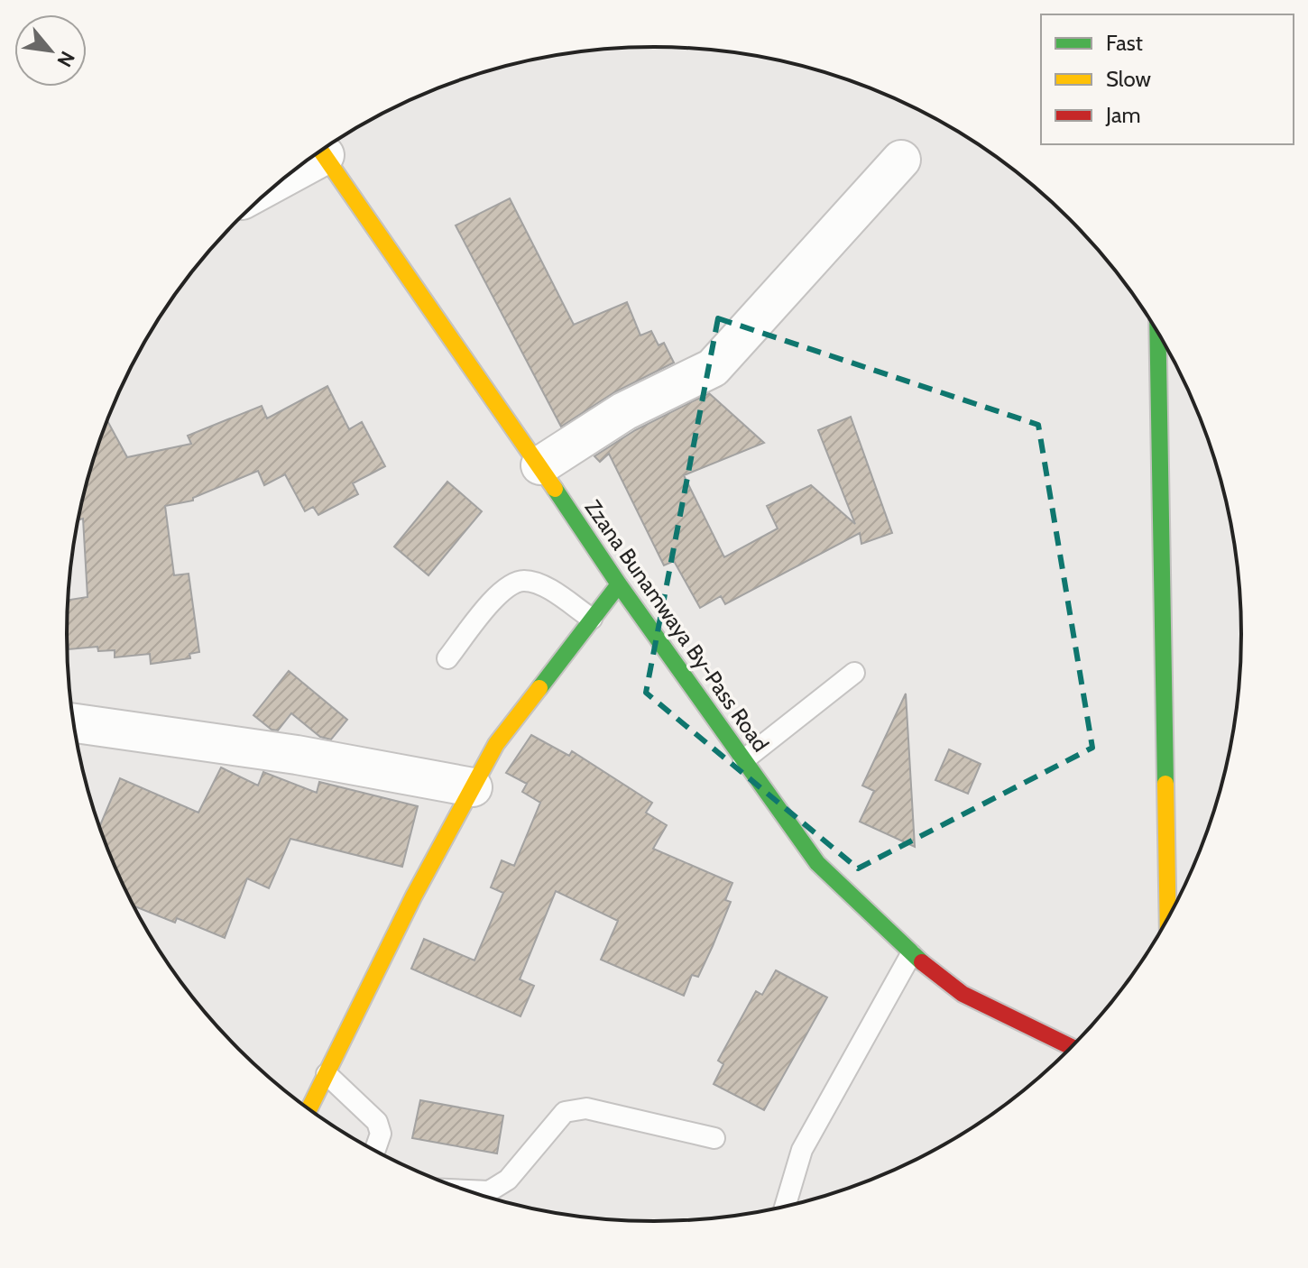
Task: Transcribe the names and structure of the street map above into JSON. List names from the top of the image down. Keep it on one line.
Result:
{"streets":{"street":["Zzana Bunamwaya By-Pass Road"]},"legend":["Fast","Slow","Jam"],"north":"bottom right"}
